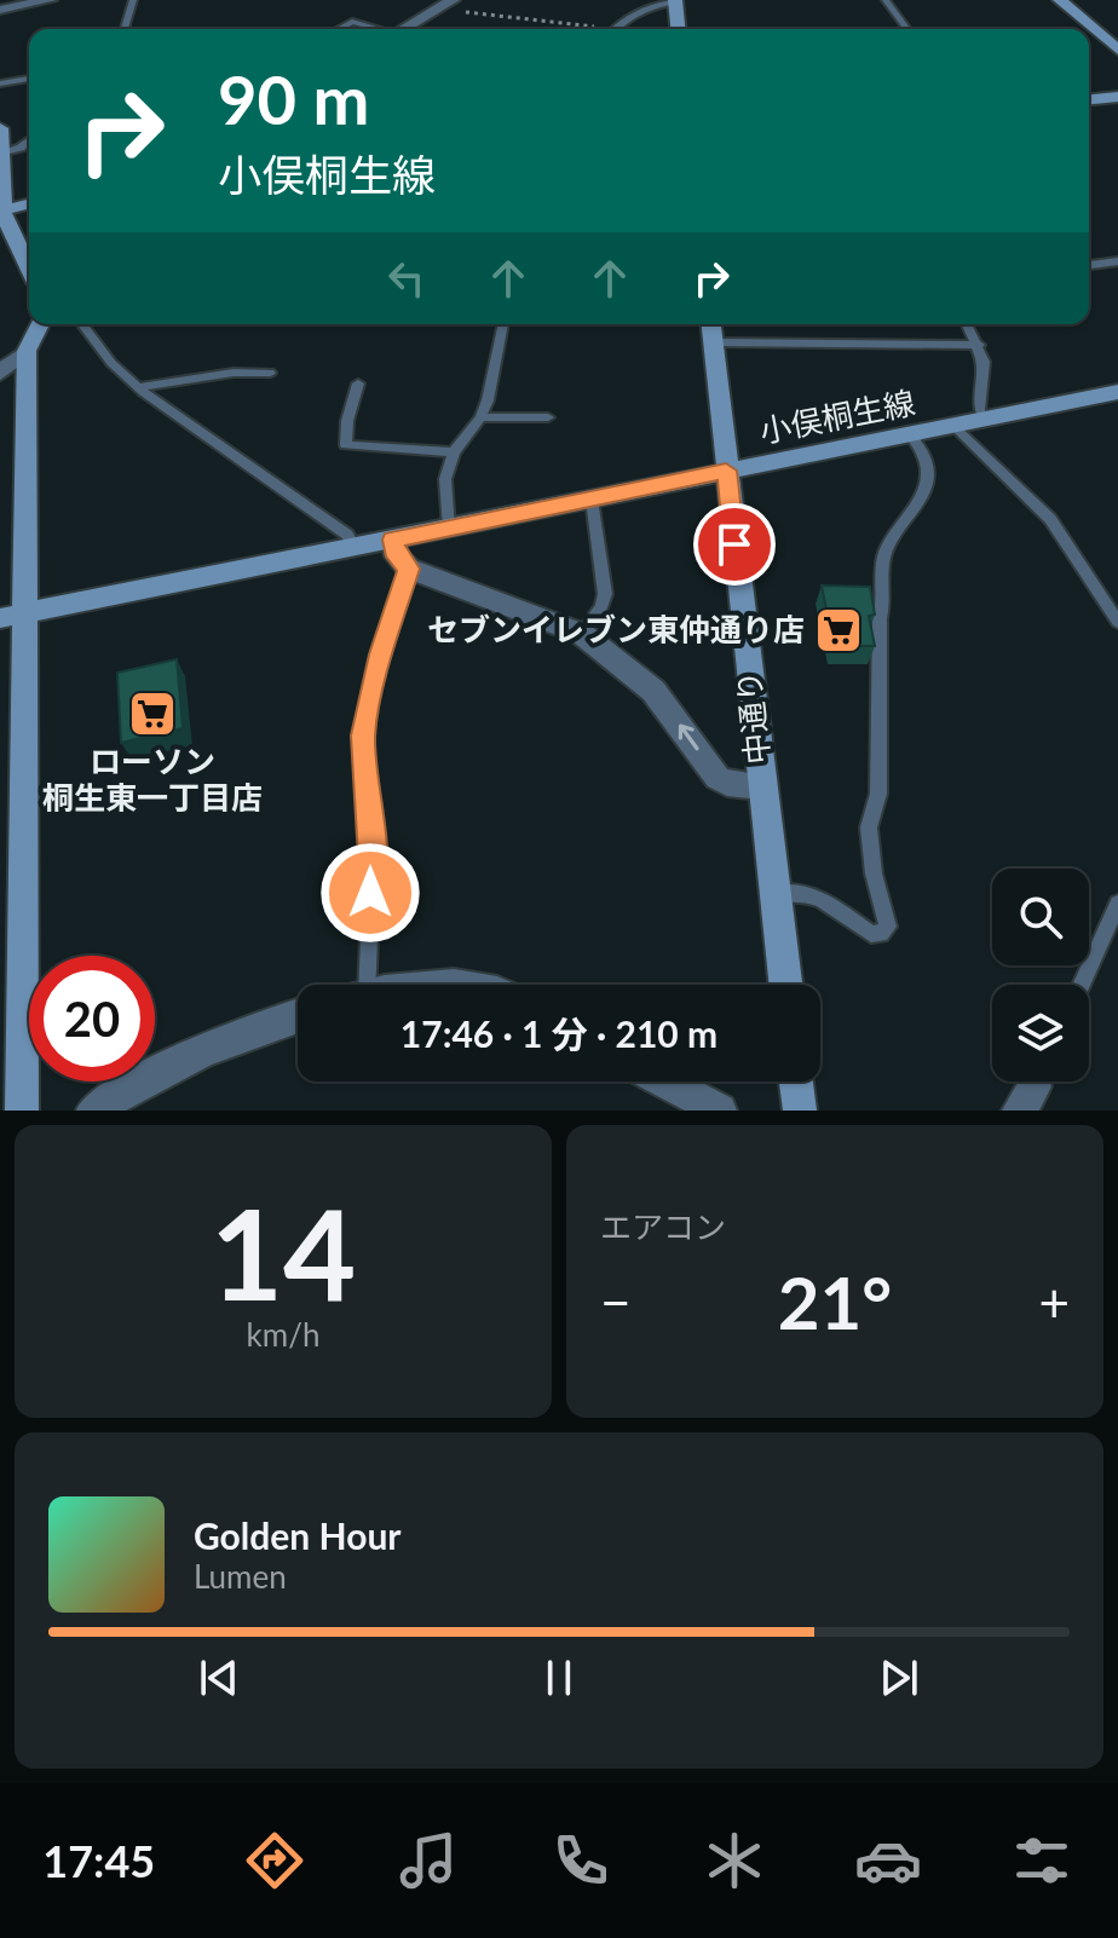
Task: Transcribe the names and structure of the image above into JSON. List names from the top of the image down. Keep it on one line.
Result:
{"streets":{"street":["小俣桐生線","中通り"]},"crossings":[["小俣桐生線","中通り"]],"places":{"supermarket":["セブンイレブン東仲通り店","ローソン 桐生東一丁目店"]},"page":{"turn":["90 m","小俣桐生線"],"limit":"20","trip":"17:46 · 1 分 · 210 m","tile":[["14","km/h"],"エアコン"],"heat":["−","21°","+"],"song":["Golden Hour","Lumen"],"tabs":"17:45"}}
